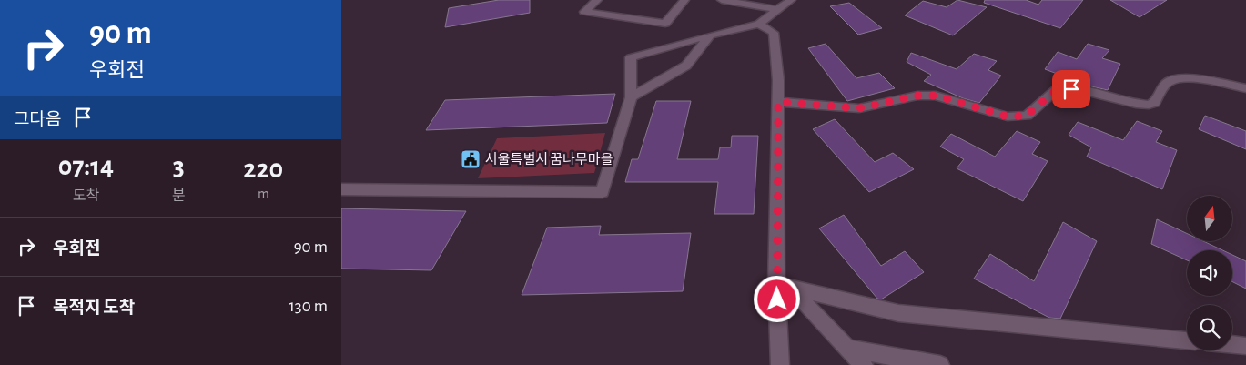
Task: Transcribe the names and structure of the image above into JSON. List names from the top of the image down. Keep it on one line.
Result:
{"places":{"public building":["서울특별시 꿈나무마을"]},"north":"top","page":{"turn":["90 m","우회전"],"then":"그다음","eta":["07:14","도착","3","분","220","m"],"list":[{"name":"우회전","value":"90 m"},{"name":"목적지 도착","value":"130 m"}]}}
